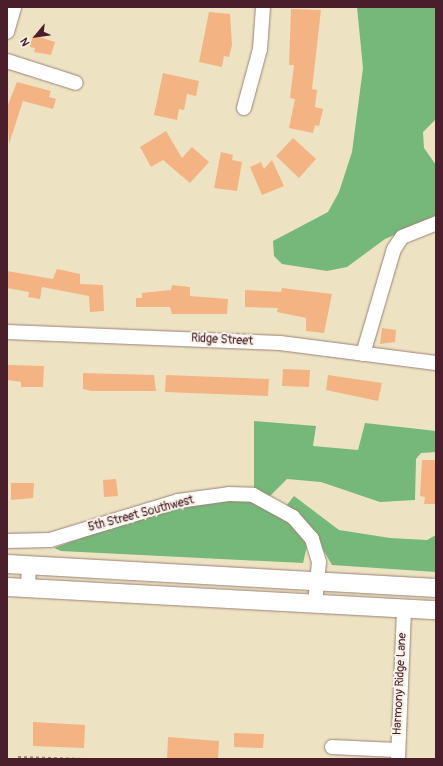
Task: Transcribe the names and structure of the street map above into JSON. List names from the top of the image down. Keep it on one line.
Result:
{"streets":{"street":["Ridge Street","5th Street Southwest","Harmony Ridge Lane"]},"north":"bottom left"}
